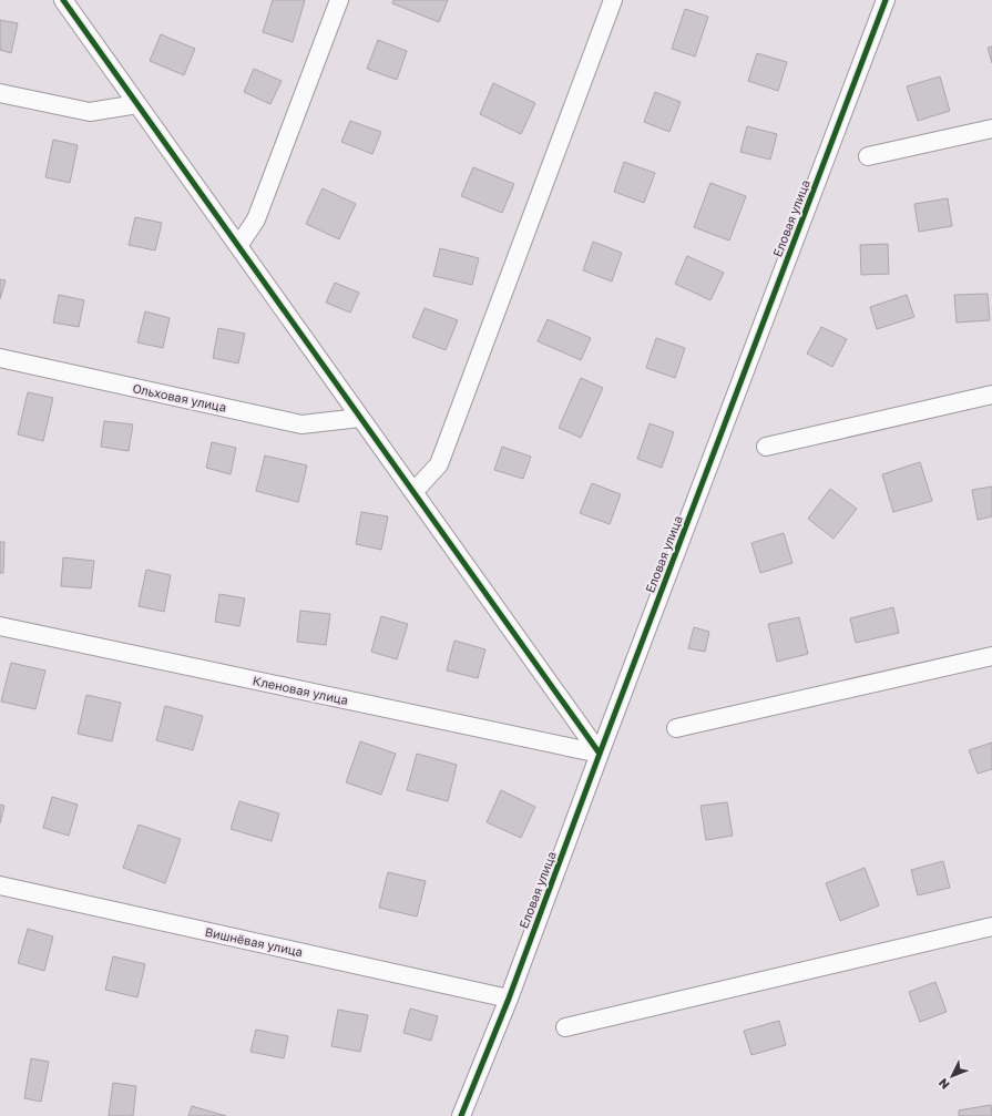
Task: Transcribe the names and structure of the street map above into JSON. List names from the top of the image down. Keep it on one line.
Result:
{"streets":{"street":["Еловая улица","Ольховая улица","Кленовая улица","Вишнёвая улица"]},"crossings":[["Еловая улица","Кленовая улица"],["Еловая улица","Вишнёвая улица"]],"north":"bottom left"}
